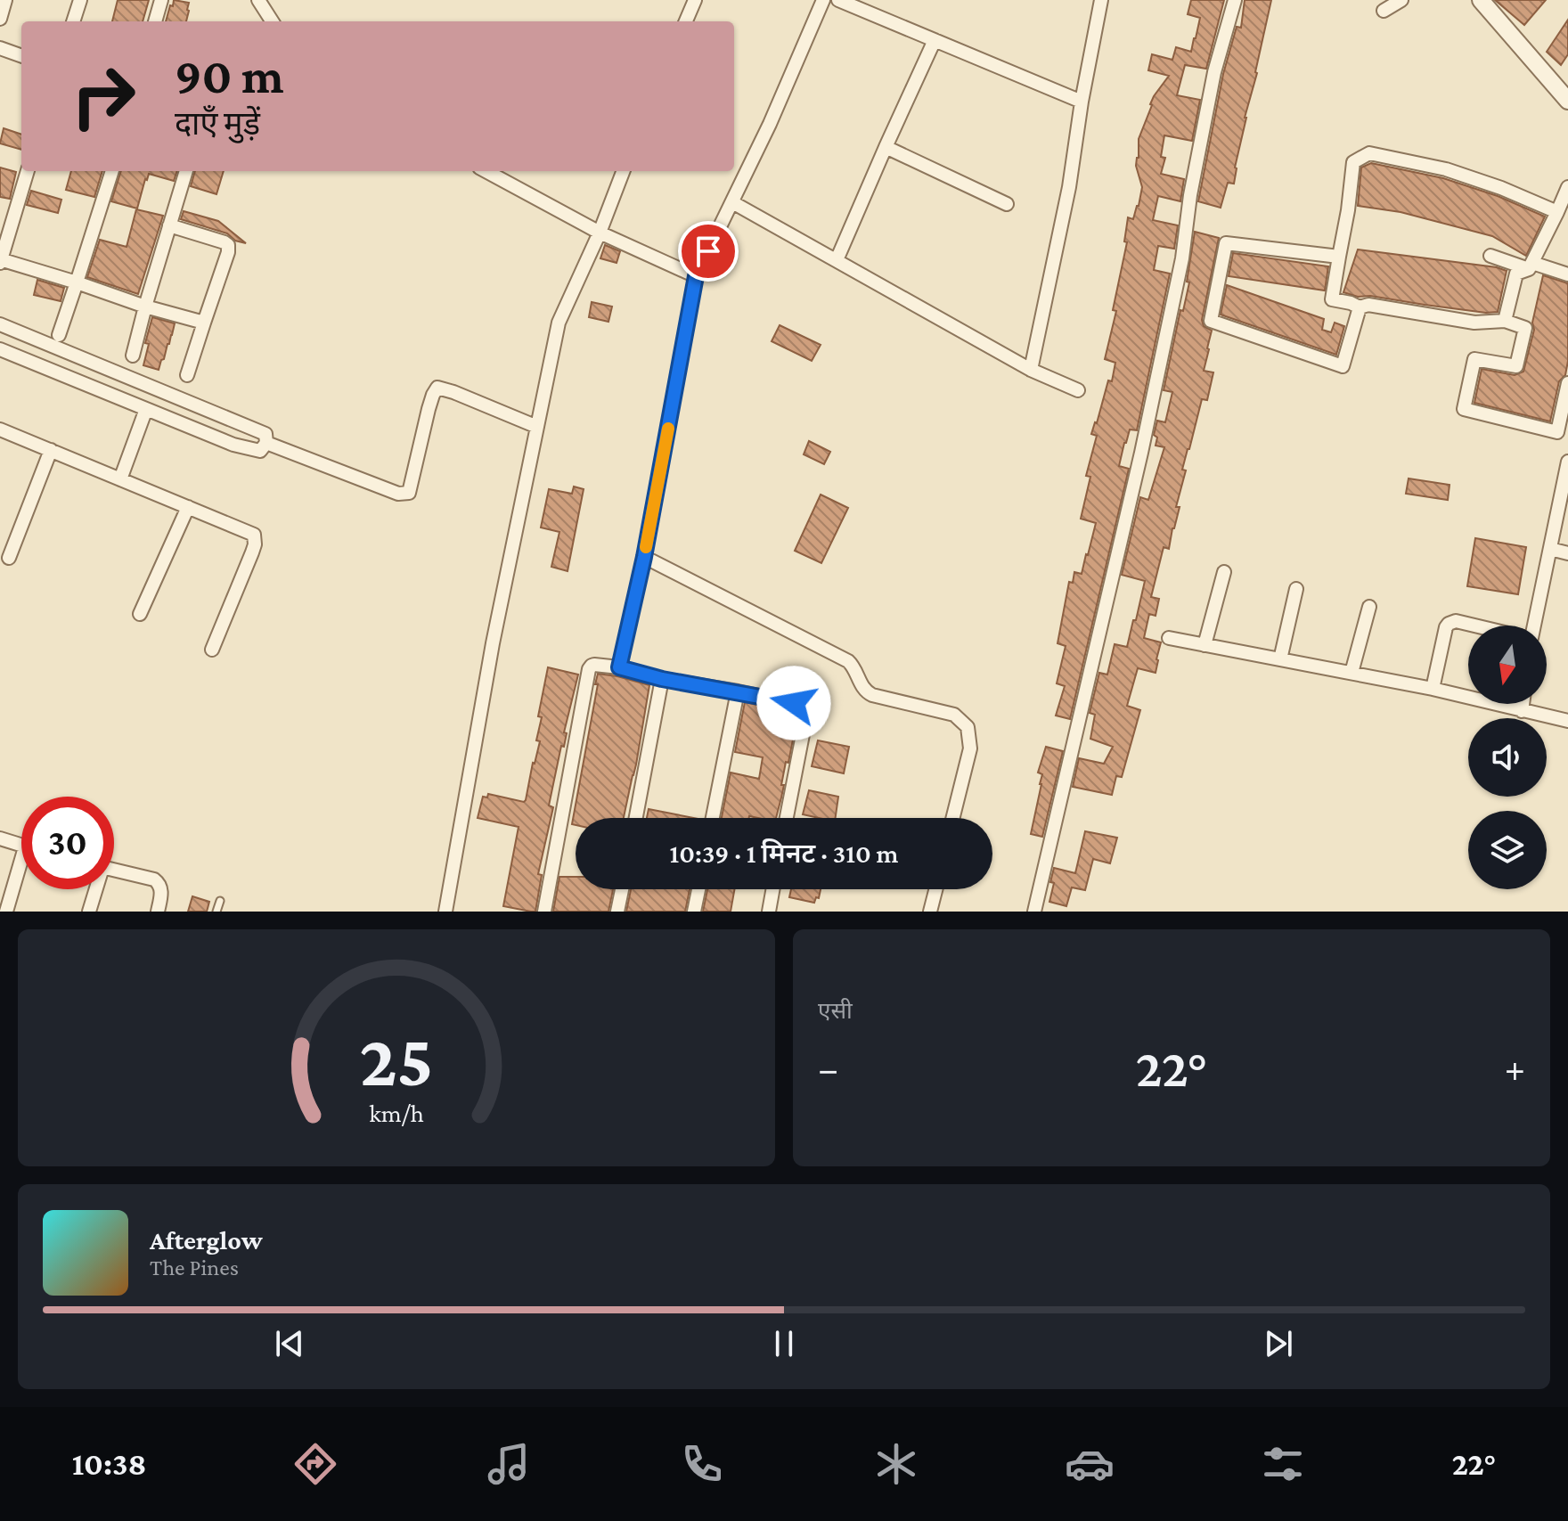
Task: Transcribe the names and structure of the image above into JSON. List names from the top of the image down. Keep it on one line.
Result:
{"north":"bottom","page":{"turn":["90 m","दाएँ मुड़ें"],"limit":"30","trip":"10:39 · 1 मिनट · 310 m","tile":"एसी","heat":["−","22°","+"],"song":["Afterglow","The Pines"],"tabs":["10:38","22°"],"gauge":["25","km/h"]}}
